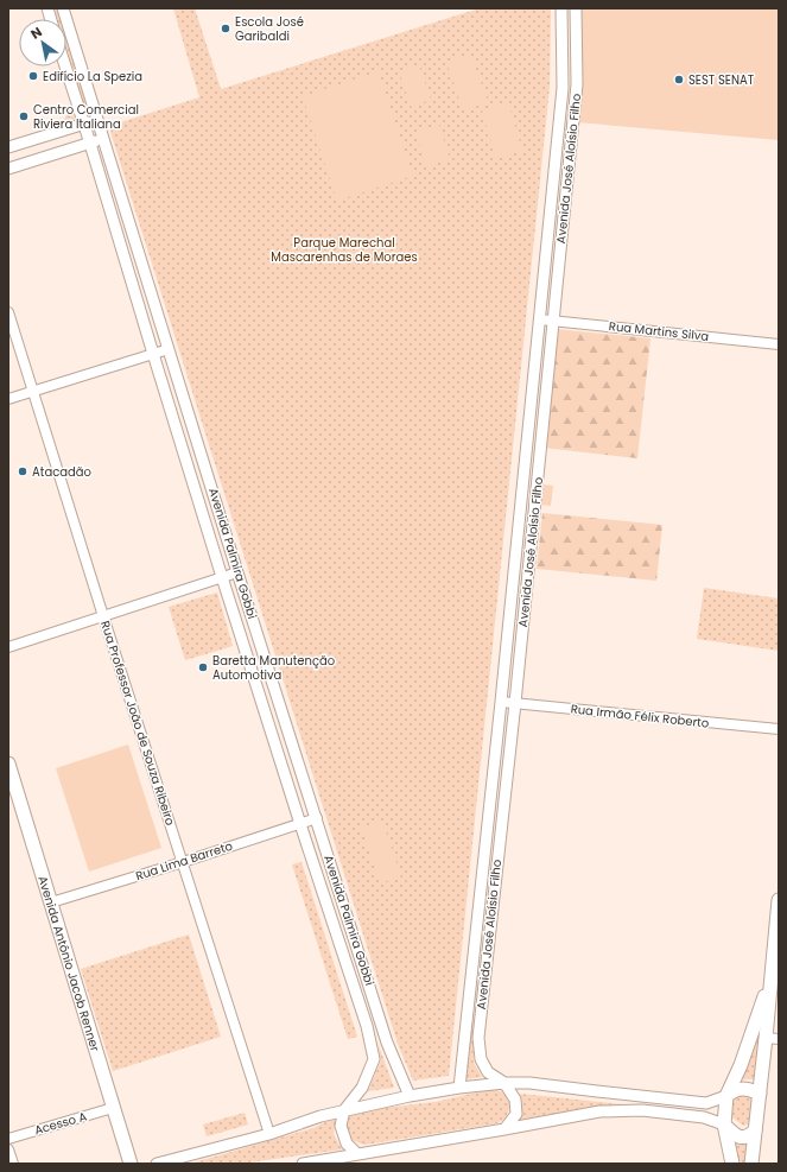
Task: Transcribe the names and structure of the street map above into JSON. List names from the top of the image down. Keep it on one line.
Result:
{"streets":{"main road":["Avenida Antônio Jacob Renner"],"street":["Avenida José Aloísio Filho","Rua Martins Silva","Avenida Palmira Gobbi","Rua Irmão Félix Roberto","Rua Professor João de Souza Ribeiro","Rua Lima Barreto","Acesso A"]},"crossings":[["Avenida José Aloísio Filho","Rua Martins Silva"],["Avenida José Aloísio Filho","Rua Irmão Félix Roberto"],["Avenida Palmira Gobbi","Rua Lima Barreto"],["Rua Professor João de Souza Ribeiro","Rua Lima Barreto"],["Rua Lima Barreto","Avenida Antônio Jacob Renner"],["Avenida Antônio Jacob Renner","Acesso A"]],"parks":["Parque Marechal Mascarenhas de Moraes"],"places":["Escola José Garibaldi","Edifício La Spezia","SEST SENAT","Centro Comercial Riviera Italiana","Atacadão","Baretta Manutenção Automotiva"],"north":"top left"}
